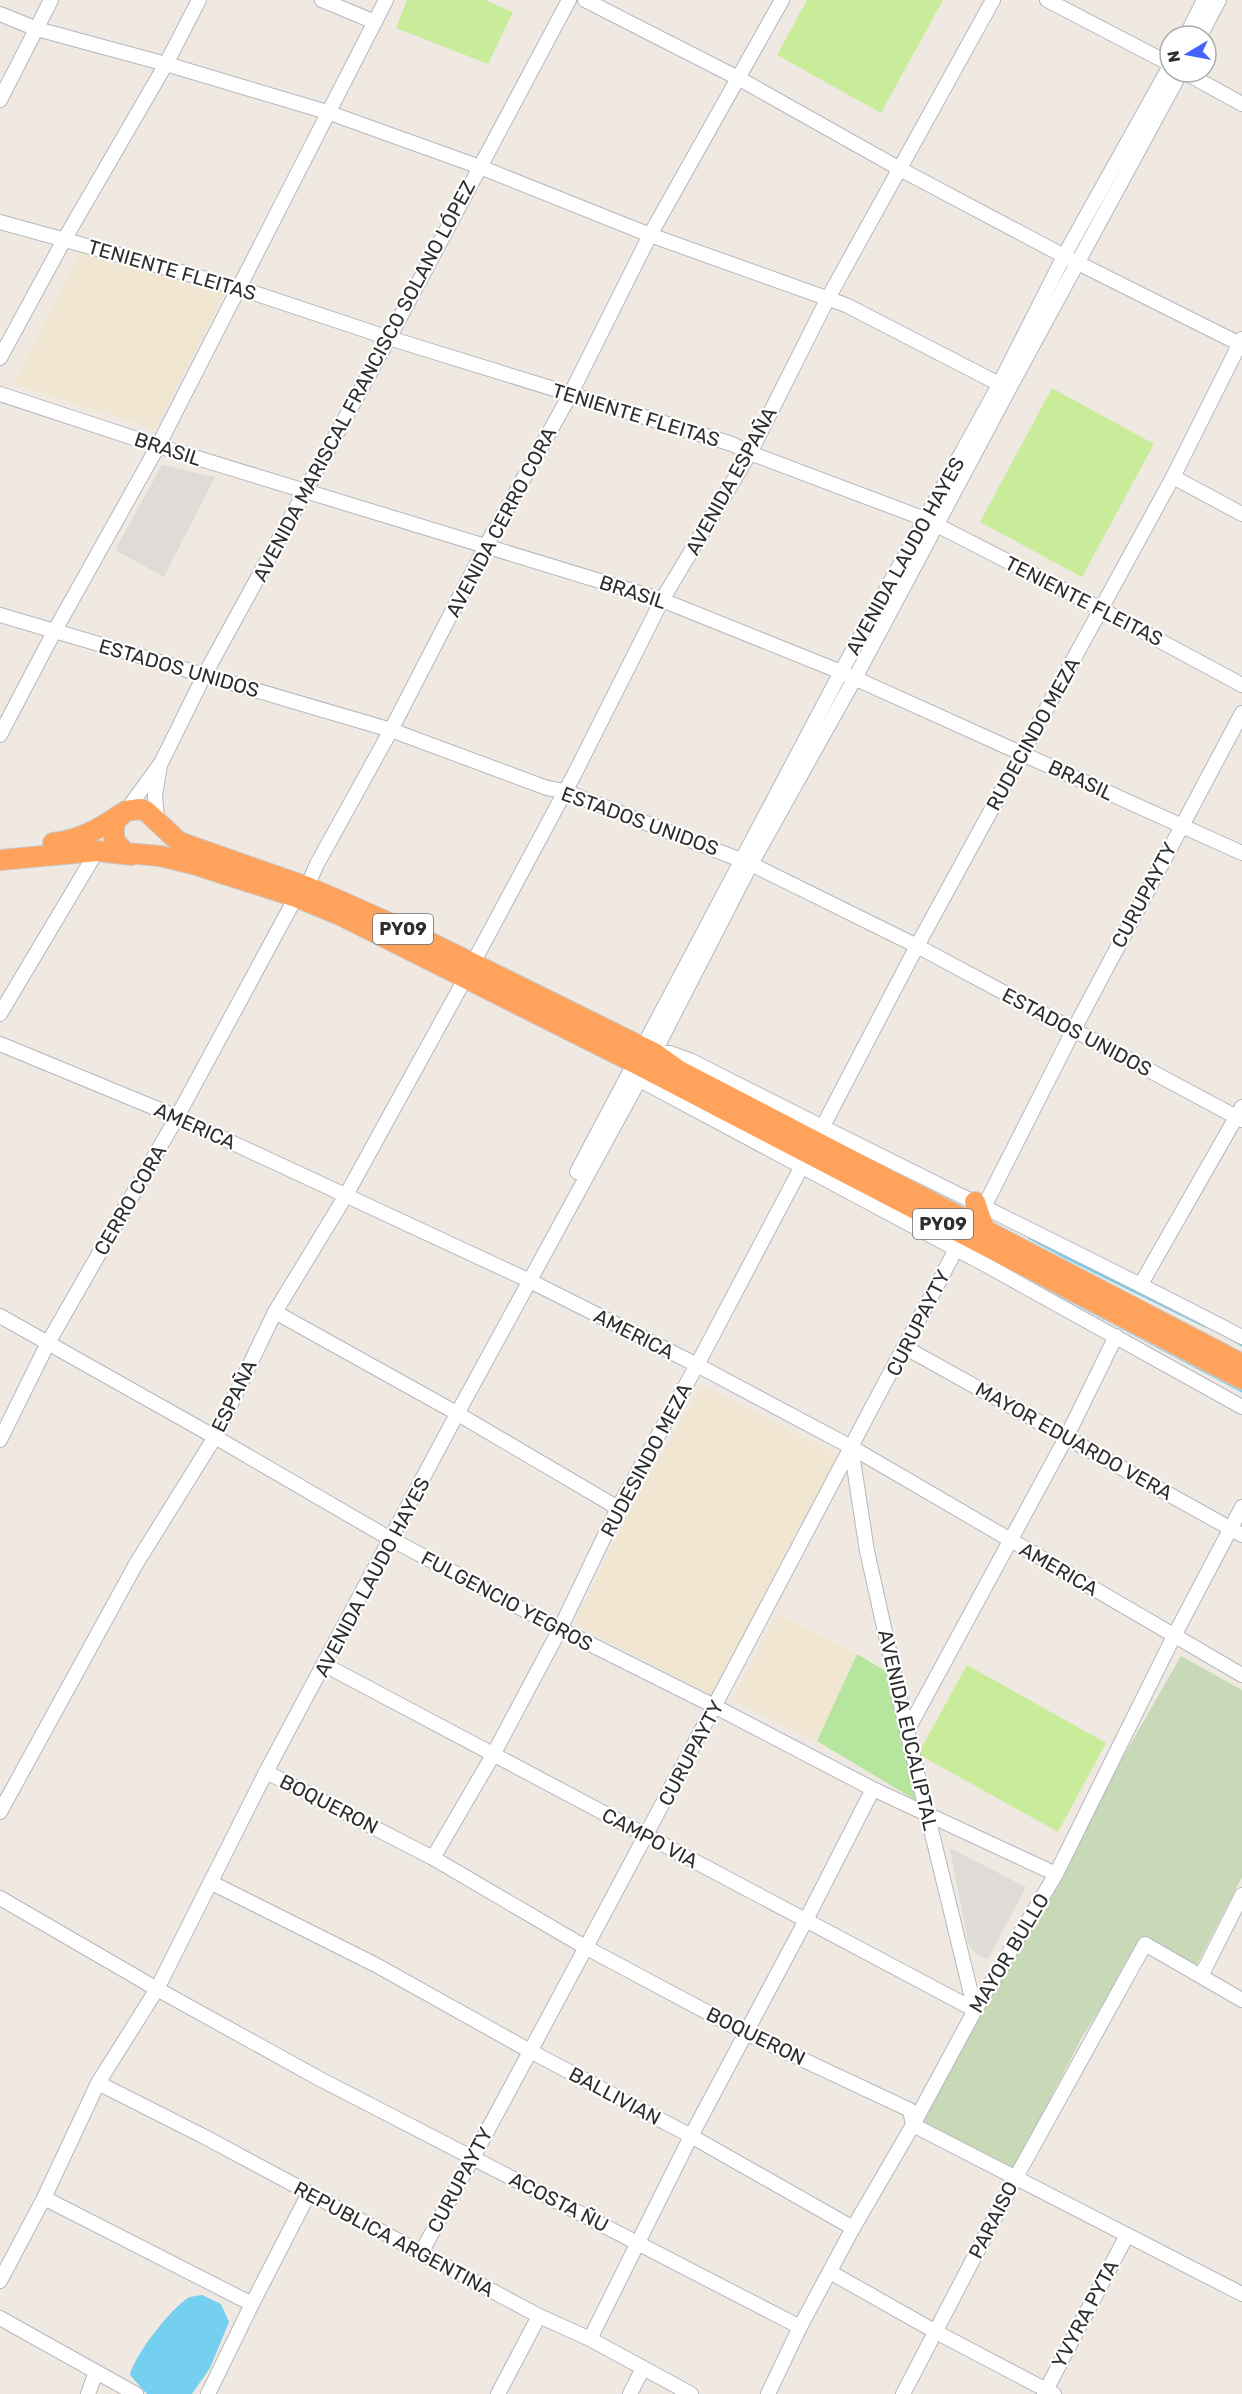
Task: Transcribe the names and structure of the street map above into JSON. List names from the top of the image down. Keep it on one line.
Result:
{"streets":{"highway":["PY09"],"street":["TENIENTE FLEITAS","AVENIDA MARISCAL FRANCISCO SOLANO LÓPEZ","BRASIL","AVENIDA ESPAÑA","AVENIDA CERRO CORA","AVENIDA LAUDO HAYES","ESTADOS UNIDOS","RUDECINDO MEZA","CURUPAYTY","AMERICA","CERRO CORA","ESPAÑA","MAYOR EDUARDO VERA","RUDESINDO MEZA","FULGENCIO YEGROS","AVENIDA EUCALIPTAL","BOQUERON","CAMPO VIA","MAYOR BULLO","BALLIVIAN","ACOSTA ÑU","PARAISO","REPUBLICA ARGENTINA","YVYRA PYTA"]},"crossings":[["TENIENTE FLEITAS","AVENIDA MARISCAL FRANCISCO SOLANO LÓPEZ"],["TENIENTE FLEITAS","AVENIDA ESPAÑA"],["TENIENTE FLEITAS","AVENIDA CERRO CORA"],["TENIENTE FLEITAS","AVENIDA LAUDO HAYES"],["TENIENTE FLEITAS","RUDECINDO MEZA"],["AVENIDA MARISCAL FRANCISCO SOLANO LÓPEZ","BRASIL"],["AVENIDA MARISCAL FRANCISCO SOLANO LÓPEZ","ESTADOS UNIDOS"],["BRASIL","AVENIDA ESPAÑA"],["BRASIL","AVENIDA CERRO CORA"],["BRASIL","AVENIDA LAUDO HAYES"],["BRASIL","RUDECINDO MEZA"],["BRASIL","CURUPAYTY"],["AVENIDA ESPAÑA","ESTADOS UNIDOS"],["AVENIDA ESPAÑA","PY09"],["AVENIDA ESPAÑA","ESPAÑA"],["AVENIDA CERRO CORA","ESTADOS UNIDOS"],["AVENIDA CERRO CORA","PY09"],["AVENIDA CERRO CORA","CERRO CORA"],["AVENIDA LAUDO HAYES","ESTADOS UNIDOS"],["AVENIDA LAUDO HAYES","PY09"],["AVENIDA LAUDO HAYES","AMERICA"],["AVENIDA LAUDO HAYES","FULGENCIO YEGROS"],["AVENIDA LAUDO HAYES","BOQUERON"],["AVENIDA LAUDO HAYES","CAMPO VIA"],["AVENIDA LAUDO HAYES","BALLIVIAN"],["AVENIDA LAUDO HAYES","ACOSTA ÑU"],["AVENIDA LAUDO HAYES","REPUBLICA ARGENTINA"],["ESTADOS UNIDOS","RUDECINDO MEZA"],["ESTADOS UNIDOS","CURUPAYTY"],["CURUPAYTY","AMERICA"],["CURUPAYTY","MAYOR EDUARDO VERA"],["CURUPAYTY","FULGENCIO YEGROS"],["CURUPAYTY","AVENIDA EUCALIPTAL"],["CURUPAYTY","BOQUERON"],["CURUPAYTY","CAMPO VIA"],["CURUPAYTY","BALLIVIAN"],["CURUPAYTY","ACOSTA ÑU"],["CURUPAYTY","REPUBLICA ARGENTINA"],["PY09","CERRO CORA"],["PY09","ESPAÑA"],["AMERICA","CERRO CORA"],["AMERICA","ESPAÑA"],["AMERICA","RUDESINDO MEZA"],["AMERICA","AVENIDA EUCALIPTAL"],["AMERICA","MAYOR BULLO"],["CERRO CORA","FULGENCIO YEGROS"],["ESPAÑA","FULGENCIO YEGROS"],["MAYOR EDUARDO VERA","MAYOR BULLO"],["RUDESINDO MEZA","FULGENCIO YEGROS"],["RUDESINDO MEZA","BOQUERON"],["RUDESINDO MEZA","CAMPO VIA"],["FULGENCIO YEGROS","AVENIDA EUCALIPTAL"],["FULGENCIO YEGROS","MAYOR BULLO"],["AVENIDA EUCALIPTAL","CAMPO VIA"],["AVENIDA EUCALIPTAL","MAYOR BULLO"],["BOQUERON","MAYOR BULLO"],["BOQUERON","PARAISO"],["BOQUERON","YVYRA PYTA"],["CAMPO VIA","MAYOR BULLO"],["MAYOR BULLO","BALLIVIAN"],["MAYOR BULLO","ACOSTA ÑU"]],"north":"left"}
